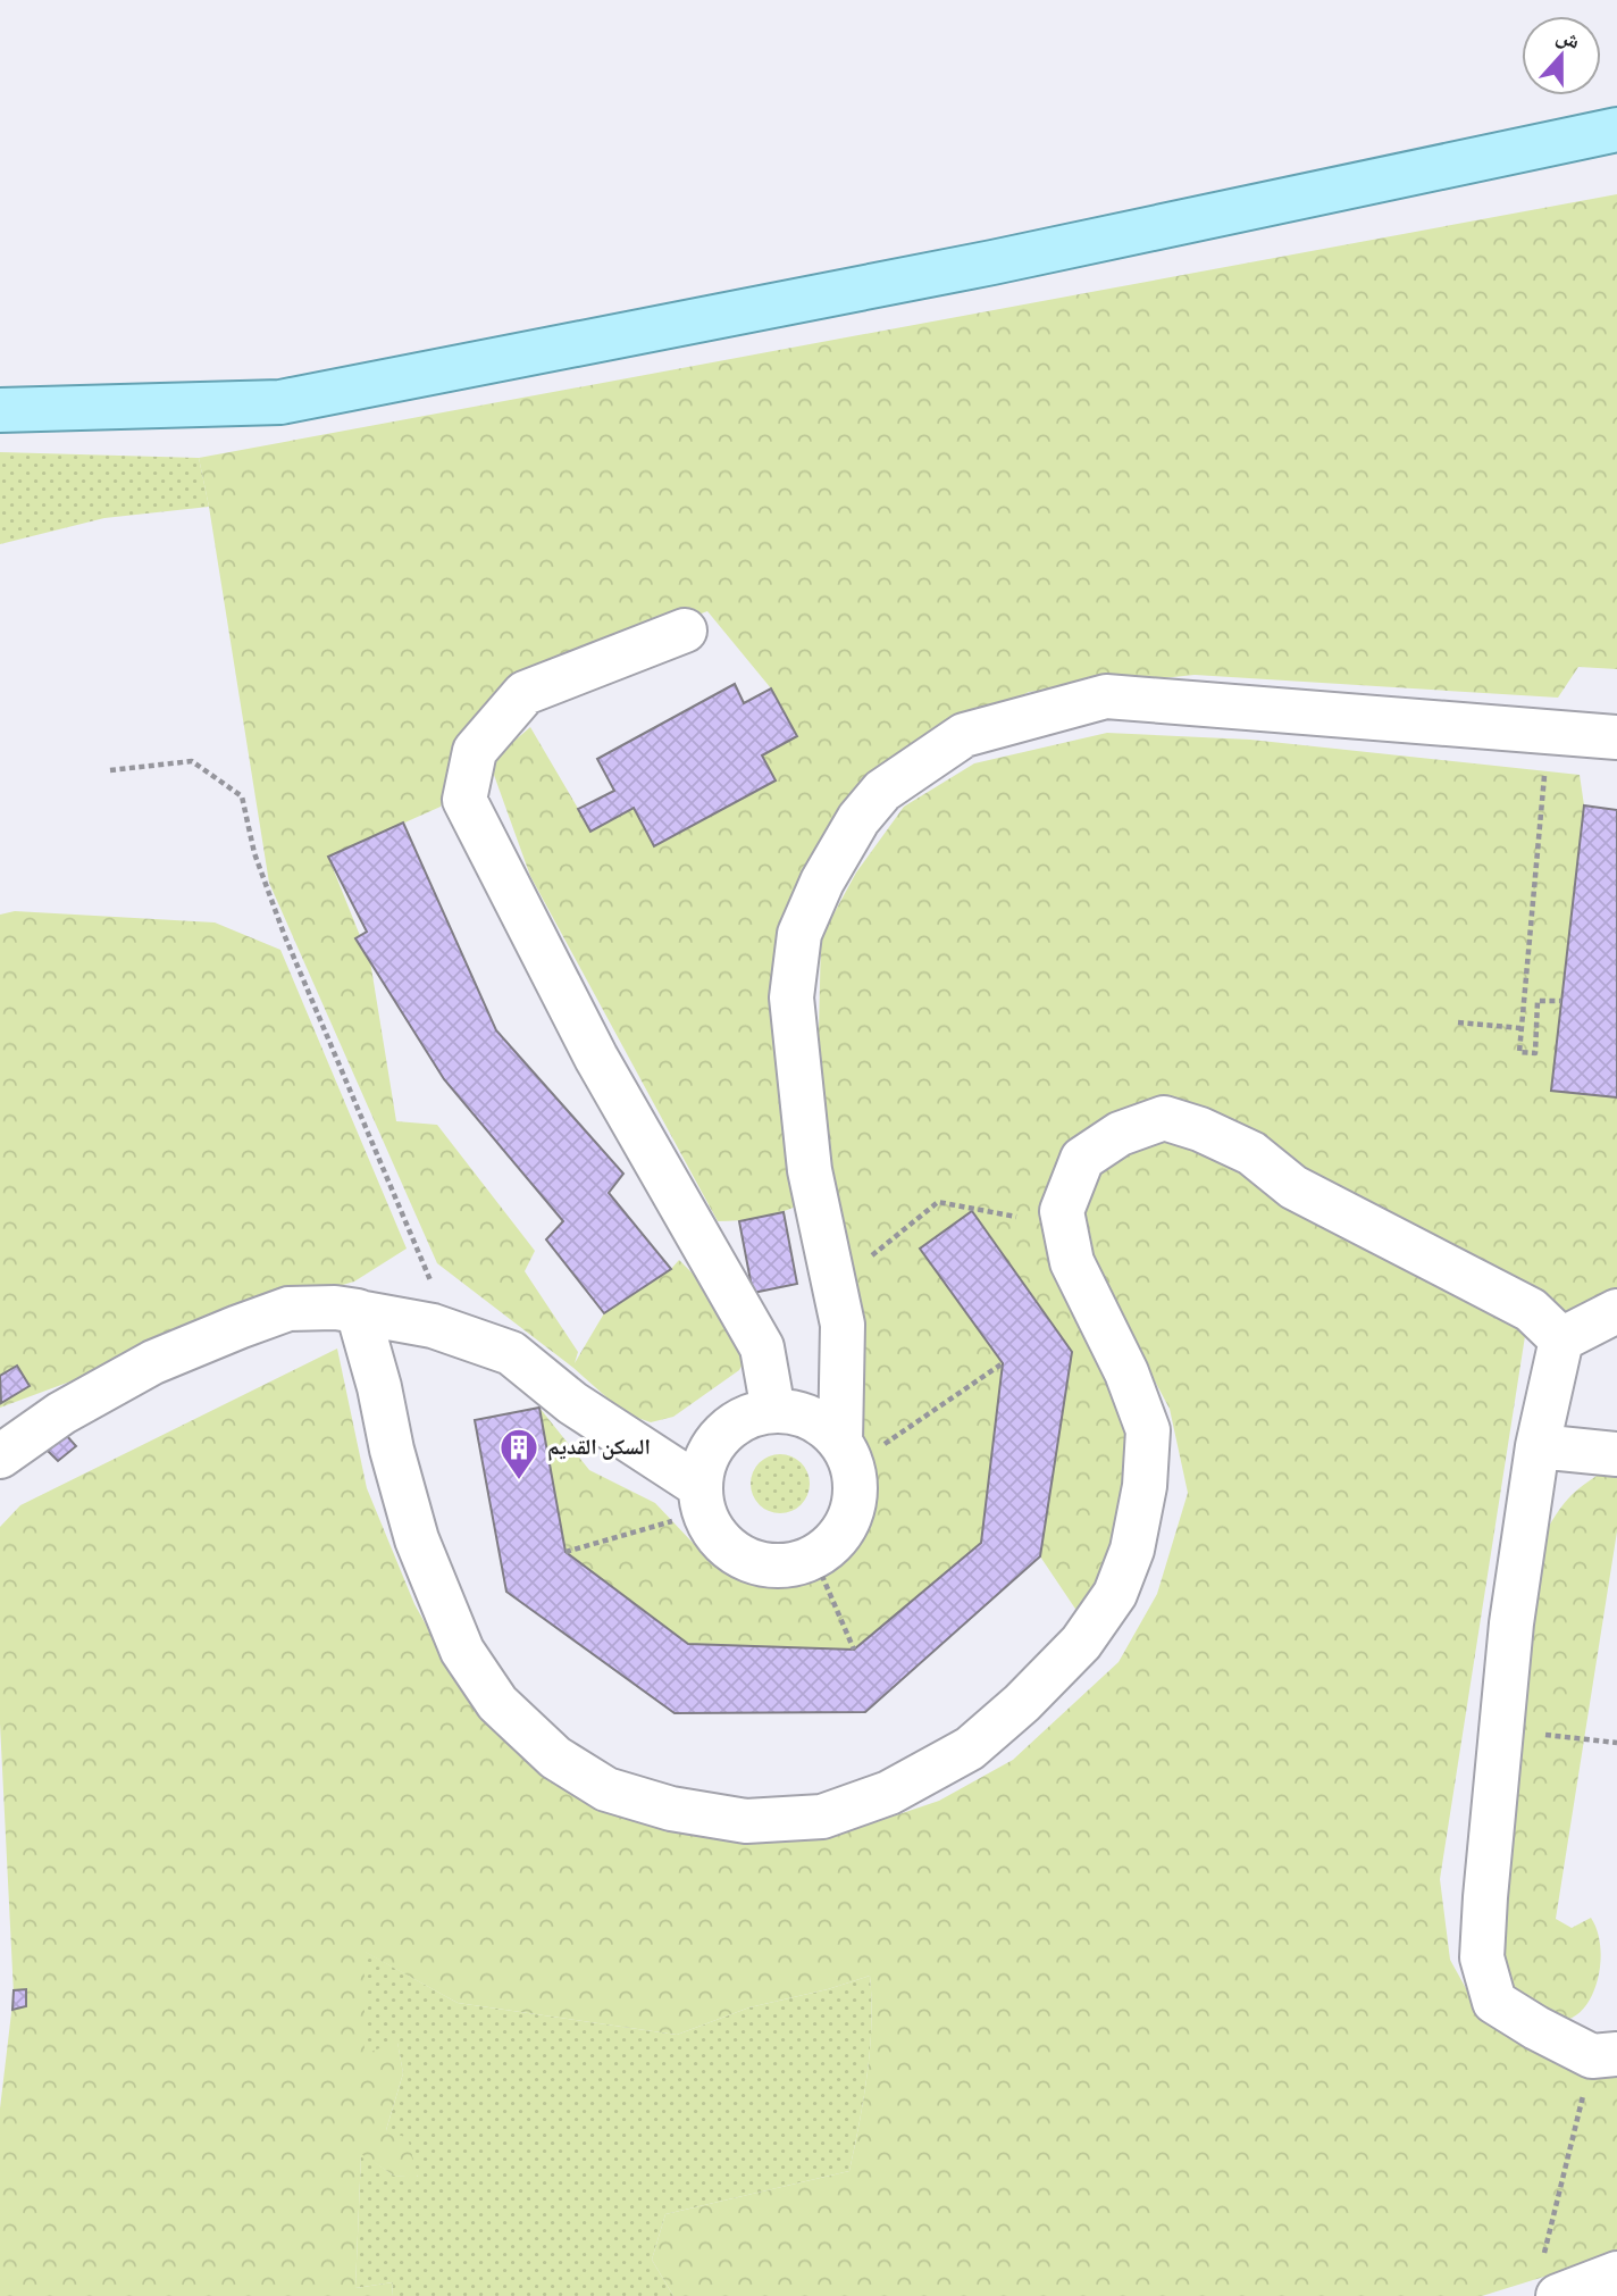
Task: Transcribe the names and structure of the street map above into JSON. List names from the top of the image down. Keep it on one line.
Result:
{"places":{"building":["السكن القديم"]},"north":"top"}
